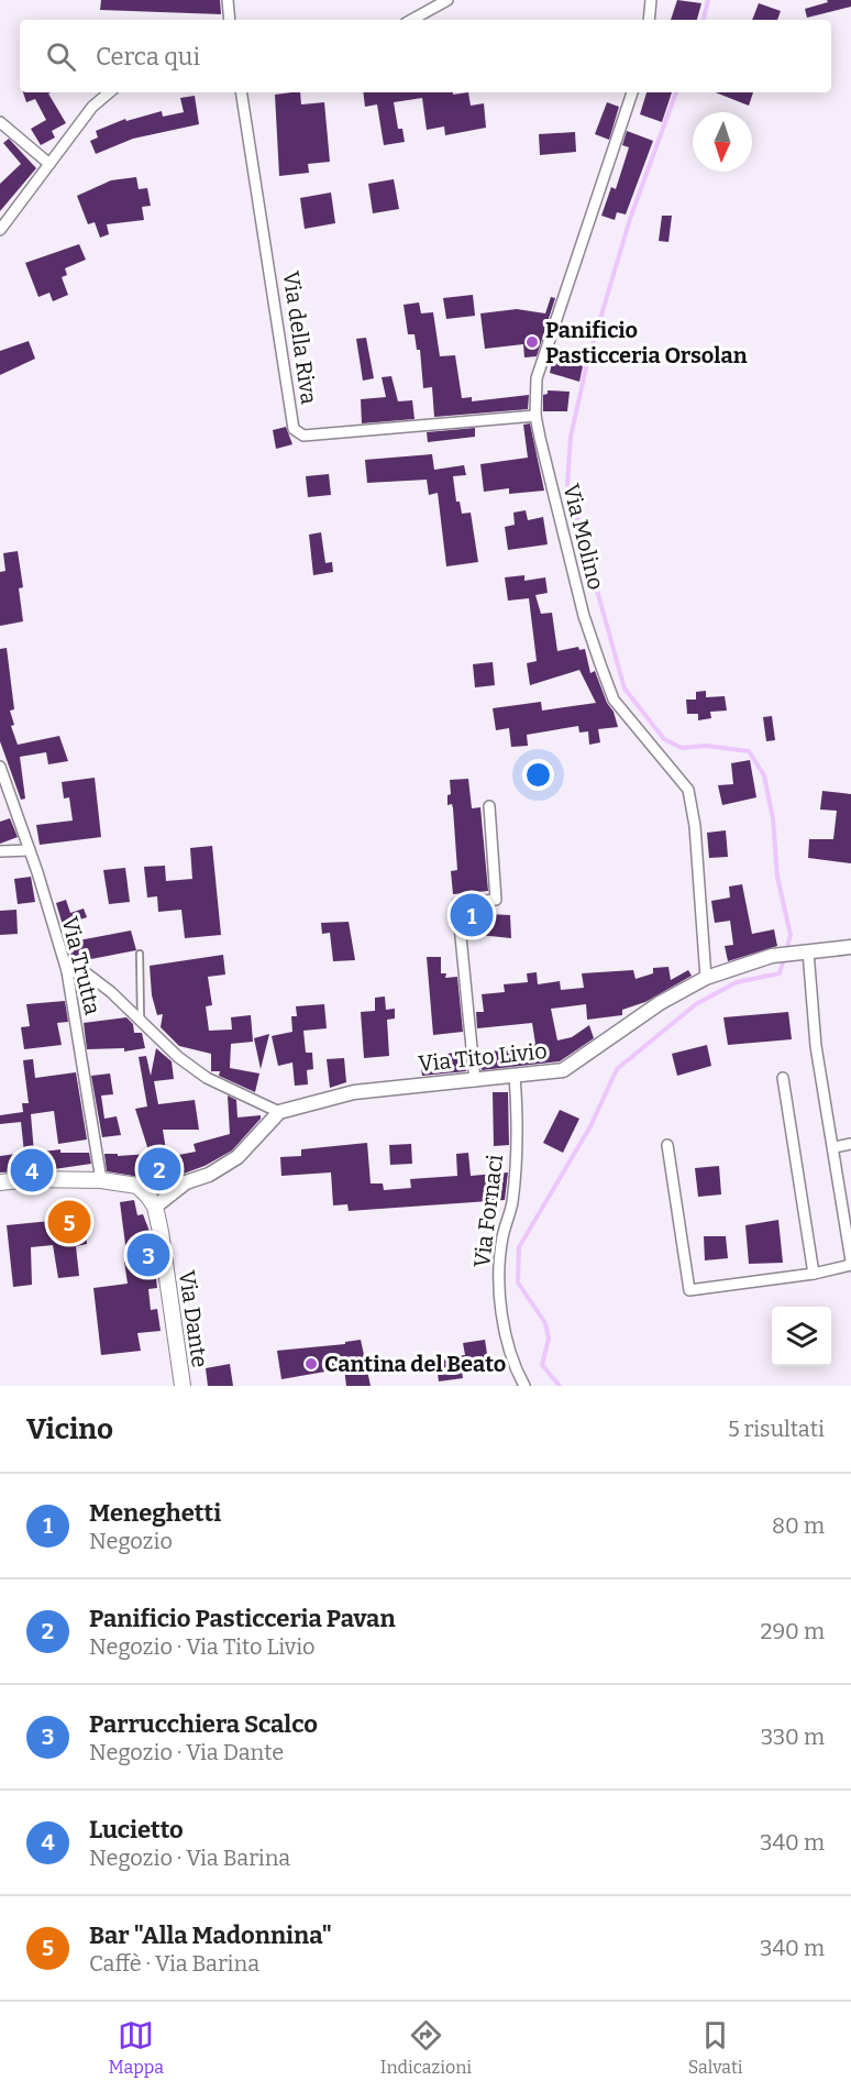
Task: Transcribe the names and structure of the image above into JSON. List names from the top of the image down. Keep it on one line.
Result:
{"streets":{"main road":["Via Dante"],"street":["Via della Riva","Via Molino","Via Trutta","Via Tito Livio","Via Fornaci"]},"crossings":[["Via della Riva","Via Molino"],["Via Molino","Via Tito Livio"],["Via Tito Livio","Via Fornaci"]],"places":["Panificio Pasticceria Orsolan","Cantina del Beato"],"north":"bottom","page":{"search":"Cerca qui","pins":["1","2","4","5","3"],"heading":["Vicino","5 risultati"],"list":[{"mark":"1","name":"Meneghetti","note":"Negozio","value":"80 m"},{"mark":"2","name":"Panificio Pasticceria Pavan","note":"Negozio · Via Tito Livio","value":"290 m"},{"mark":"3","name":"Parrucchiera Scalco","note":"Negozio · Via Dante","value":"330 m"},{"mark":"4","name":"Lucietto","note":"Negozio · Via Barina","value":"340 m"},{"mark":"5","name":"Bar \"Alla Madonnina\"","note":"Caffè · Via Barina","value":"340 m"}],"nav":["Mappa","Indicazioni","Salvati"]}}
